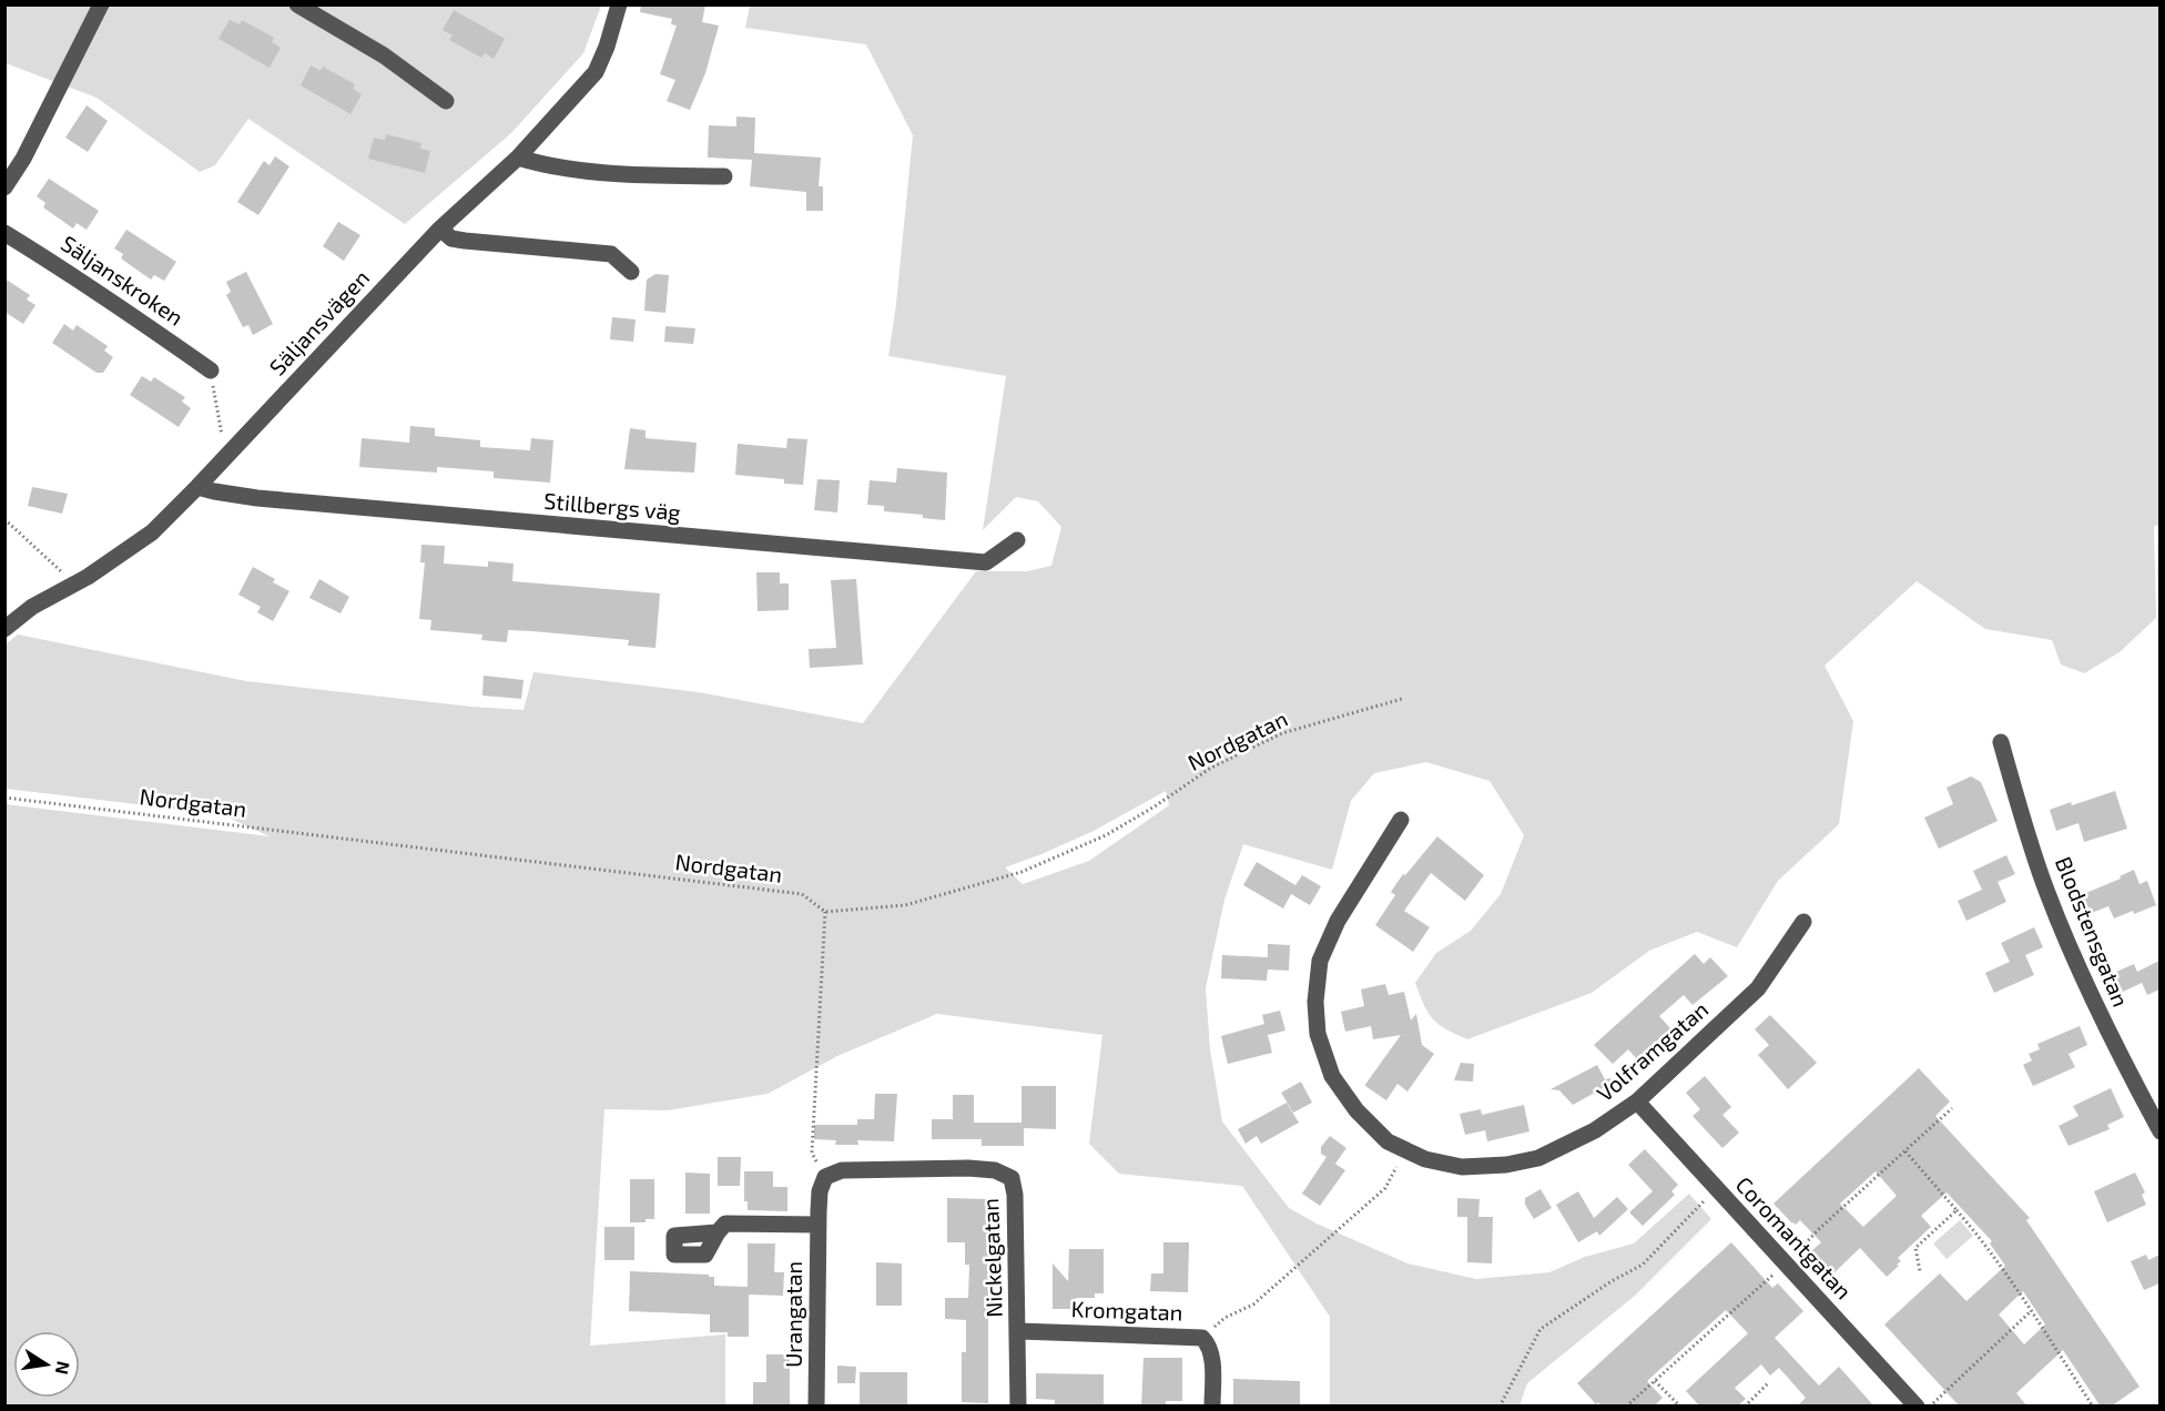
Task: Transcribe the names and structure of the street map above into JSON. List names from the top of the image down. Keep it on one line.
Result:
{"streets":{"street":["Säljanskroken","Säljansvägen","Stillbergs väg","Blodstensgatan","Volframgatan","Coromantgatan","Nickelgatan","Kromgatan","Urangatan"],"path":["Nordgatan"]},"crossings":[["Säljansvägen","Stillbergs väg"],["Volframgatan","Coromantgatan"],["Nickelgatan","Kromgatan"],["Nickelgatan","Urangatan"]],"north":"right"}
